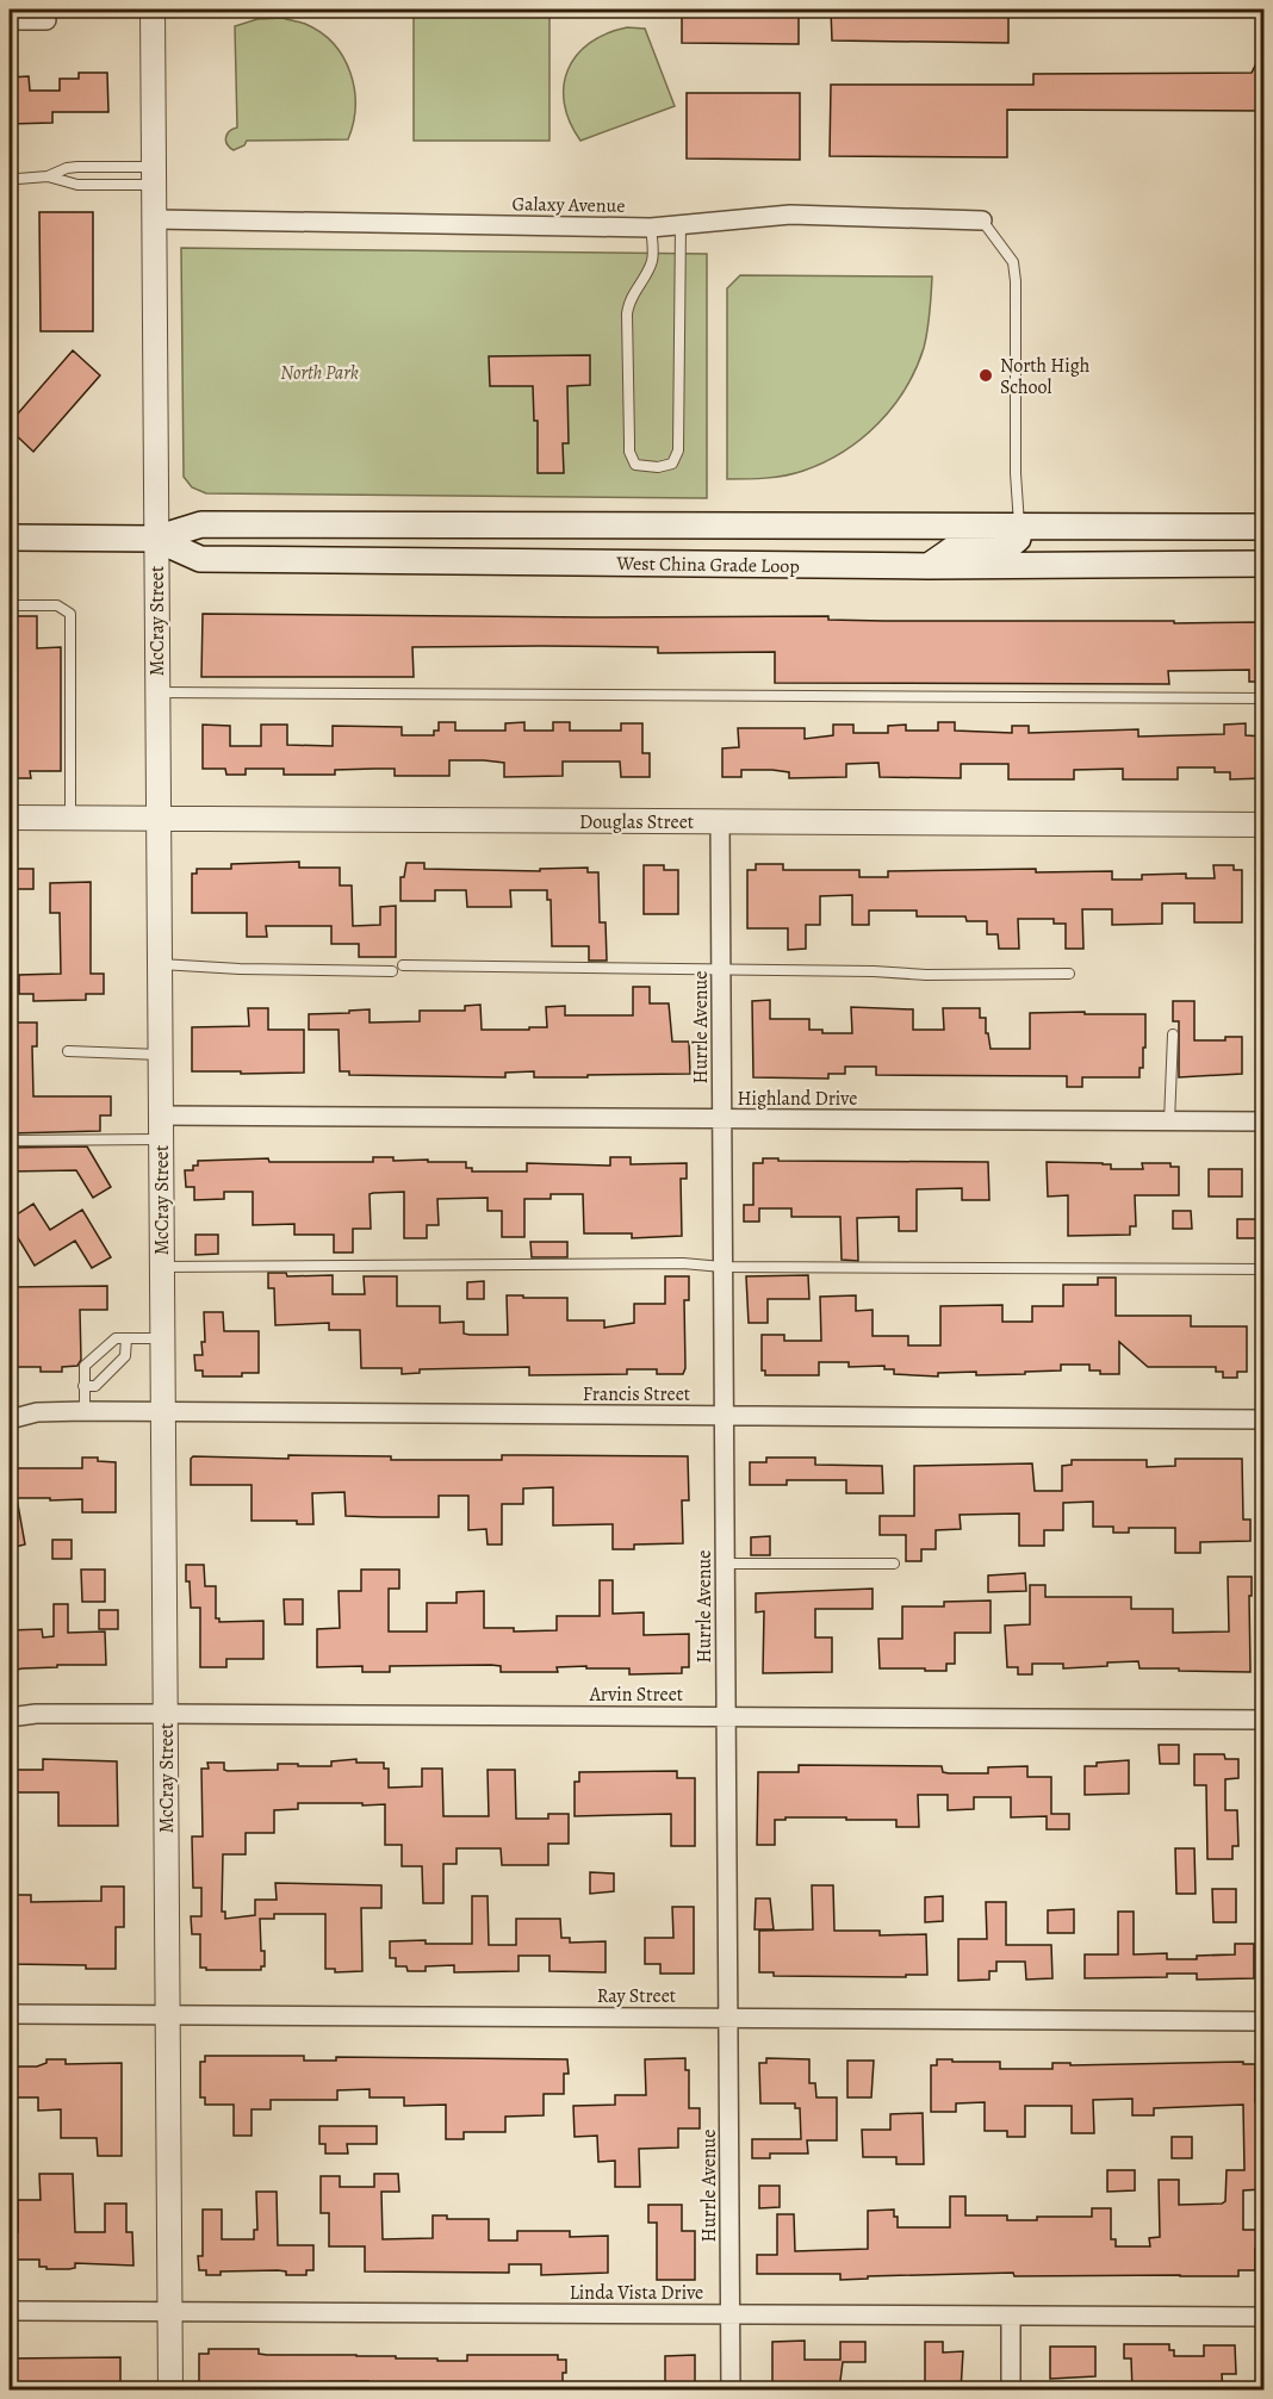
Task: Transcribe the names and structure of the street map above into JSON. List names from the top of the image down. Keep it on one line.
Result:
{"streets":{"main road":["West China Grade Loop"],"street":["Galaxy Avenue","McCray Street","Douglas Street","Hurrle Avenue","Highland Drive","Francis Street","Arvin Street","Ray Street","Linda Vista Drive"]},"crossings":[["Galaxy Avenue","McCray Street"],["West China Grade Loop","McCray Street"],["McCray Street","Douglas Street"],["McCray Street","Highland Drive"],["McCray Street","Francis Street"],["McCray Street","Arvin Street"],["McCray Street","Ray Street"],["McCray Street","Linda Vista Drive"],["Douglas Street","Hurrle Avenue"],["Hurrle Avenue","Highland Drive"],["Hurrle Avenue","Francis Street"],["Hurrle Avenue","Arvin Street"],["Hurrle Avenue","Ray Street"],["Hurrle Avenue","Linda Vista Drive"]],"parks":["North Park"],"places":["North High School"]}
